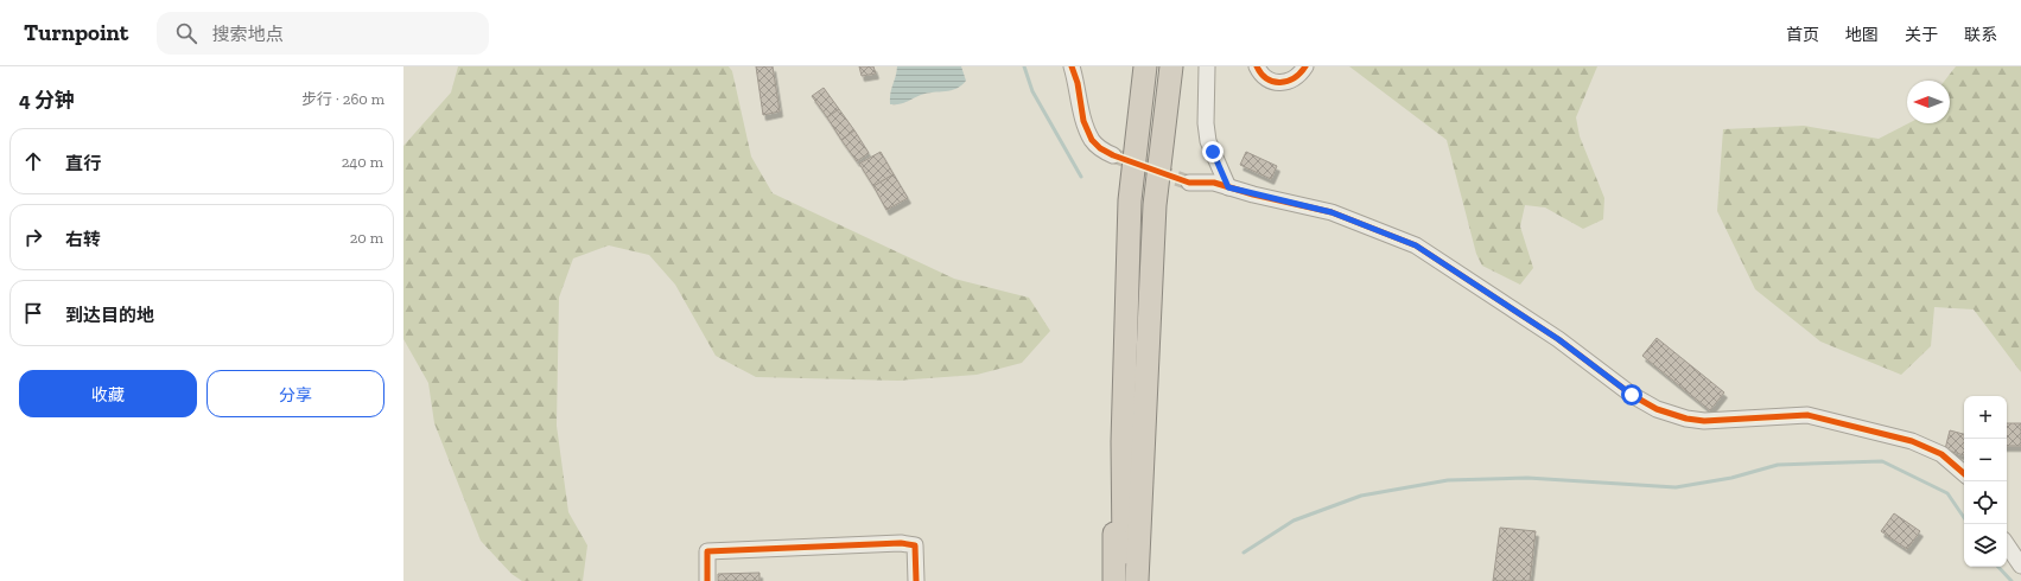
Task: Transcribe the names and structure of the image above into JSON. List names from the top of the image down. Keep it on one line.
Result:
{"north":"left","page":{"header":"Turnpoint","search":"搜索地点","nav":["首页","地图","关于","联系"],"heading":["4 分钟","步行 · 260 m"],"list":[["直行","240 m"],["右转","20 m"],"到达目的地"],"buttons":["收藏","分享"],"map_buttons":["+","−"]}}
